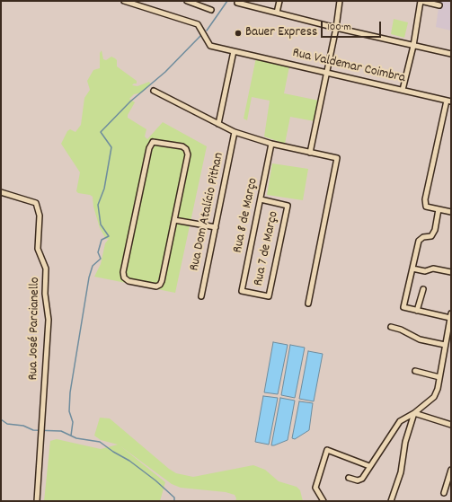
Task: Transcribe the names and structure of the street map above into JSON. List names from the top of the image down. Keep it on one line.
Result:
{"streets":{"street":["Rua Valdemar Coimbra","Rua Dom Atalício Pithan","Rua 8 de Março","Rua 7 de Março","Rua José Parcianello"]},"crossings":[["Rua 8 de Março","Rua 7 de Março"]],"places":["Bauer Express"],"scale_bar":"100 m"}
